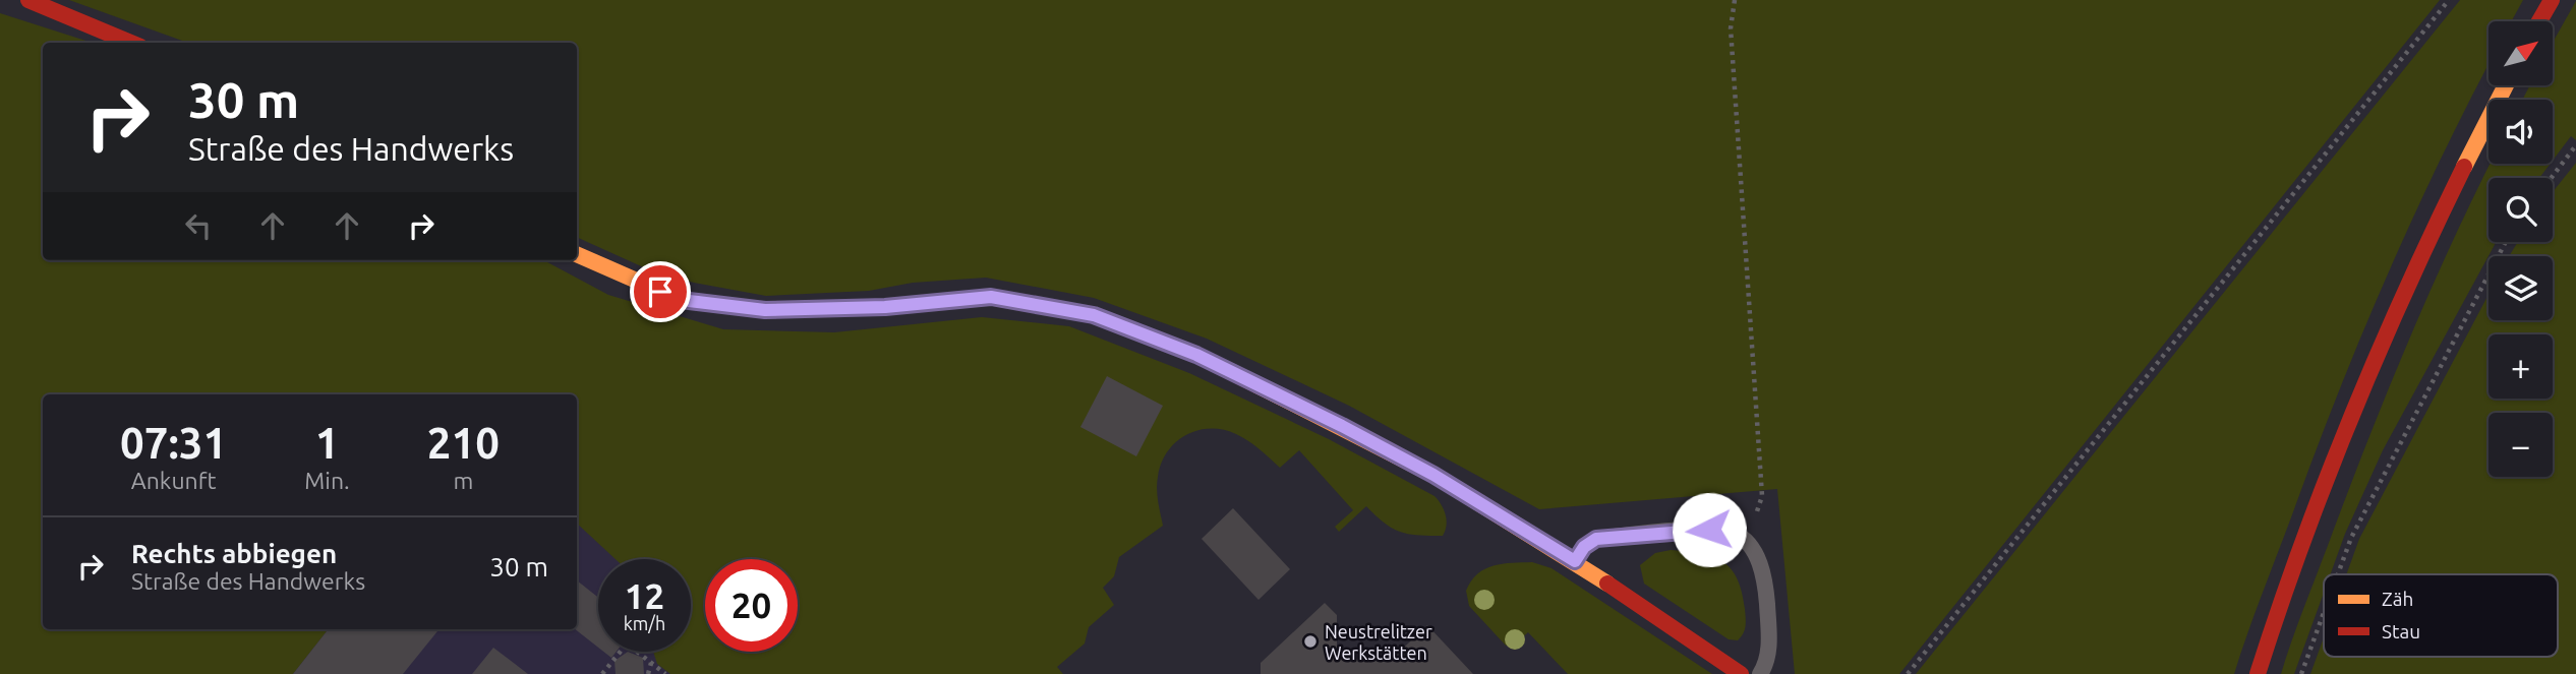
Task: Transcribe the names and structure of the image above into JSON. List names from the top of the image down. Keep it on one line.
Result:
{"places":["Neustrelitzer Werkstätten"],"legend":["Zäh","Stau"],"north":"top right","page":{"map_buttons":["+","−"],"turn":["30 m","Straße des Handwerks"],"eta":["07:31","Ankunft","1","Min.","210","m"],"list":[{"name":"Rechts abbiegen","note":"Straße des Handwerks","value":"30 m"}],"speed":"12 km/h","limit":"20"}}
